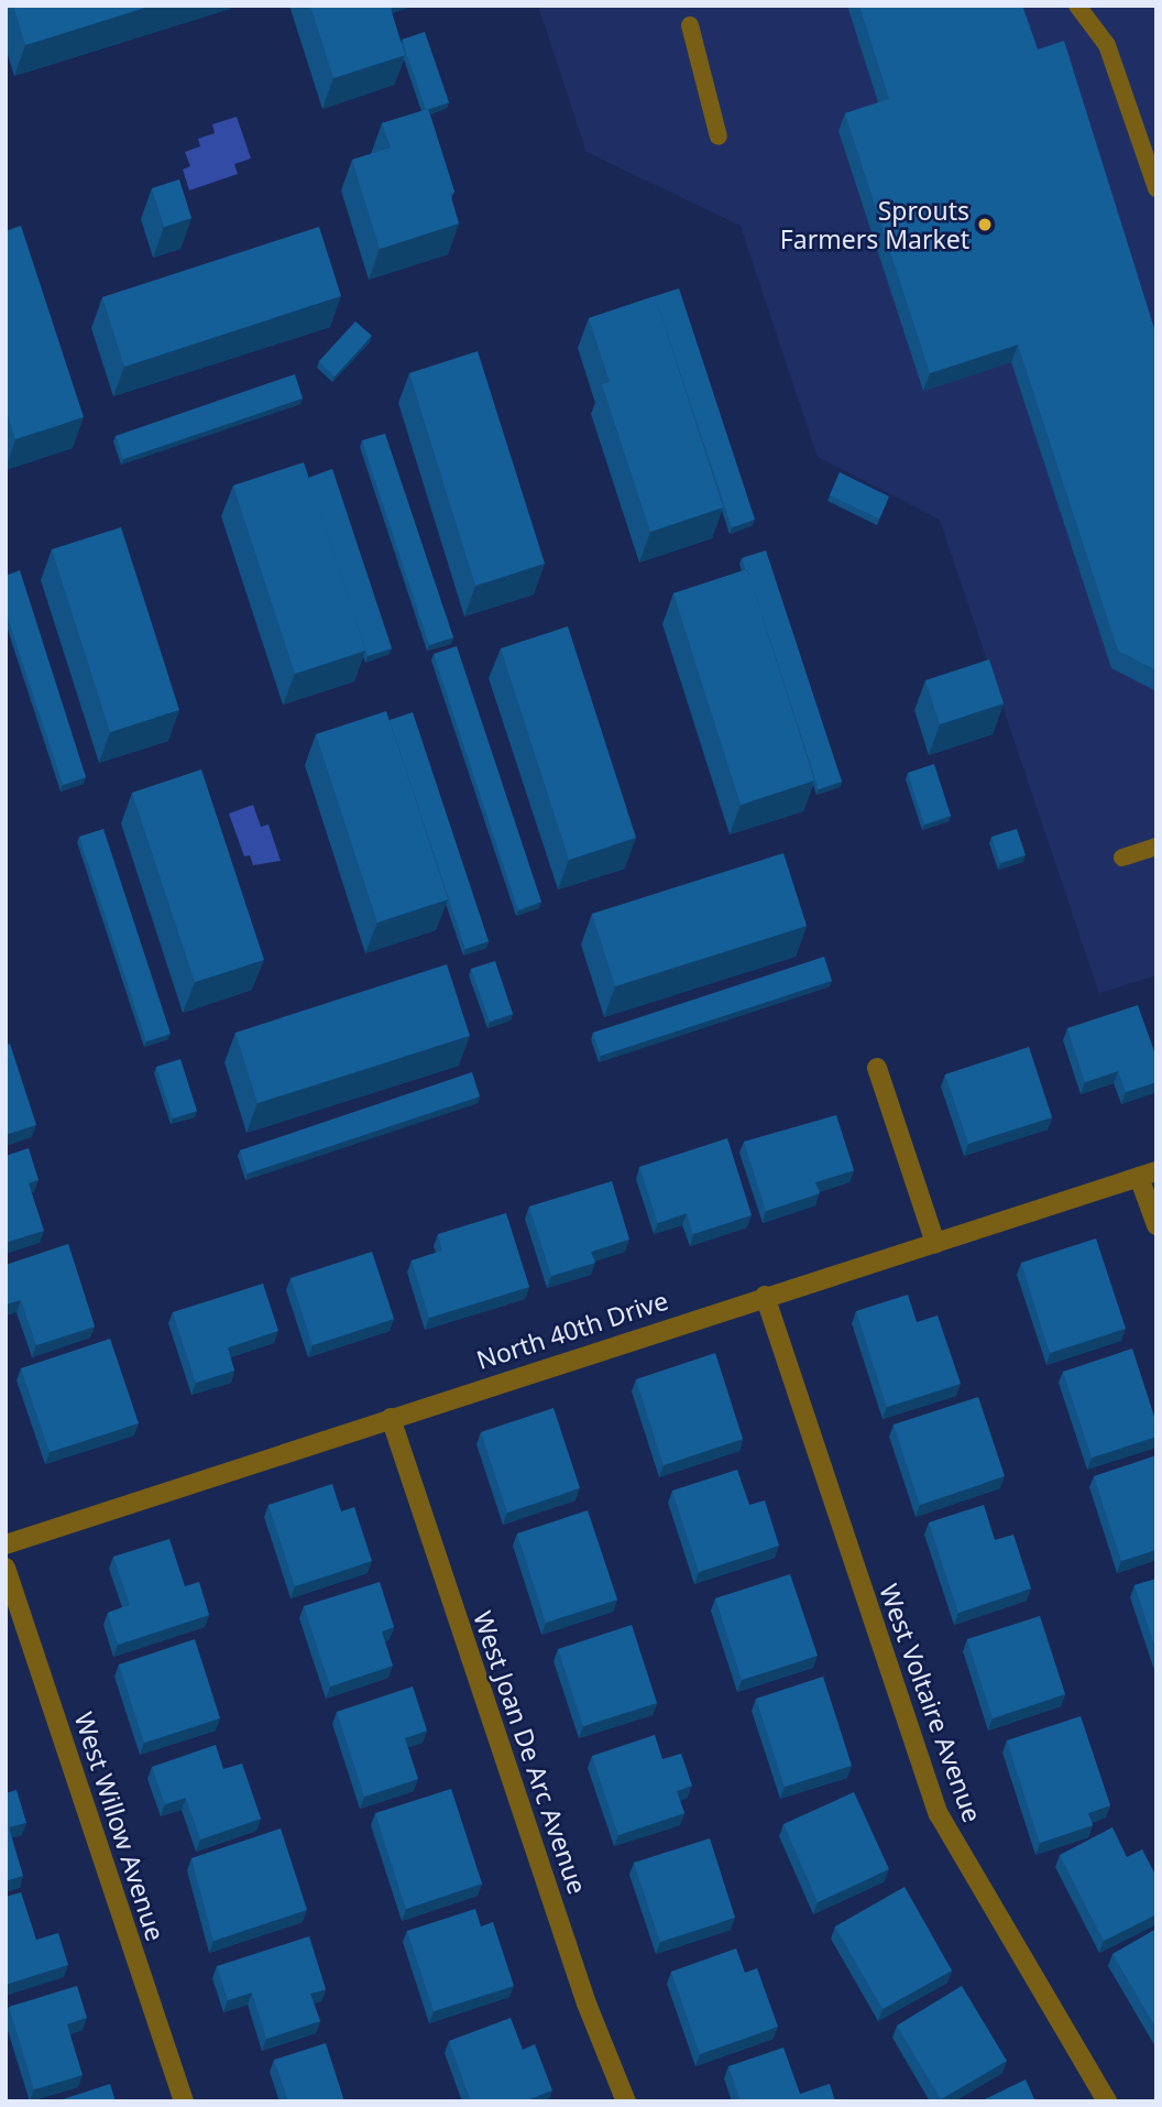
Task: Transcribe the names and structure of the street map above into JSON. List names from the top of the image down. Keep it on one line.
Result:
{"streets":{"street":["North 40th Drive","West Voltaire Avenue","West Joan De Arc Avenue","West Willow Avenue"]},"crossings":[["North 40th Drive","West Voltaire Avenue"],["North 40th Drive","West Joan De Arc Avenue"]],"places":["Sprouts Farmers Market"]}
